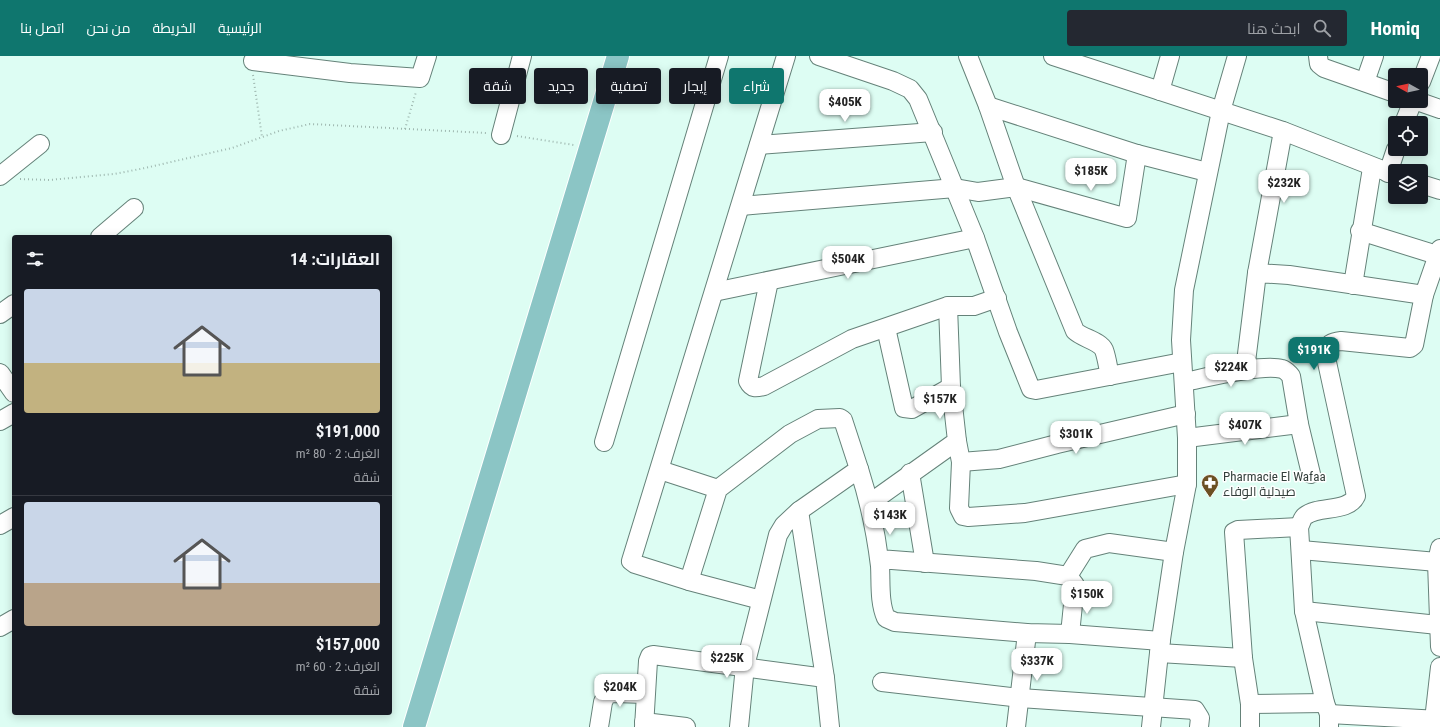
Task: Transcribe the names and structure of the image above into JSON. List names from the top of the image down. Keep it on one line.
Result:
{"places":{"pharmacy":["Pharmacie El Wafaa صيدلية الوفاء"]},"north":"left","page":{"header":"Homiq","search":"ابحث هنا","nav":["الرئيسية","الخريطة","من نحن","اتصل بنا"],"chip":["شراء","إيجار","تصفية","جديد","شقة"],"price":["$405K","$185K","$232K","$504K","$191K","$224K","$157K","$407K","$301K","$143K","$150K","$225K","$337K","$204K"],"heading":"العقارات: 14","list":[{"name":"$191,000","note":"الغرف: 2 · 80 m² · شقة"},{"name":"$157,000","note":"الغرف: 2 · 60 m² · شقة"}]}}
